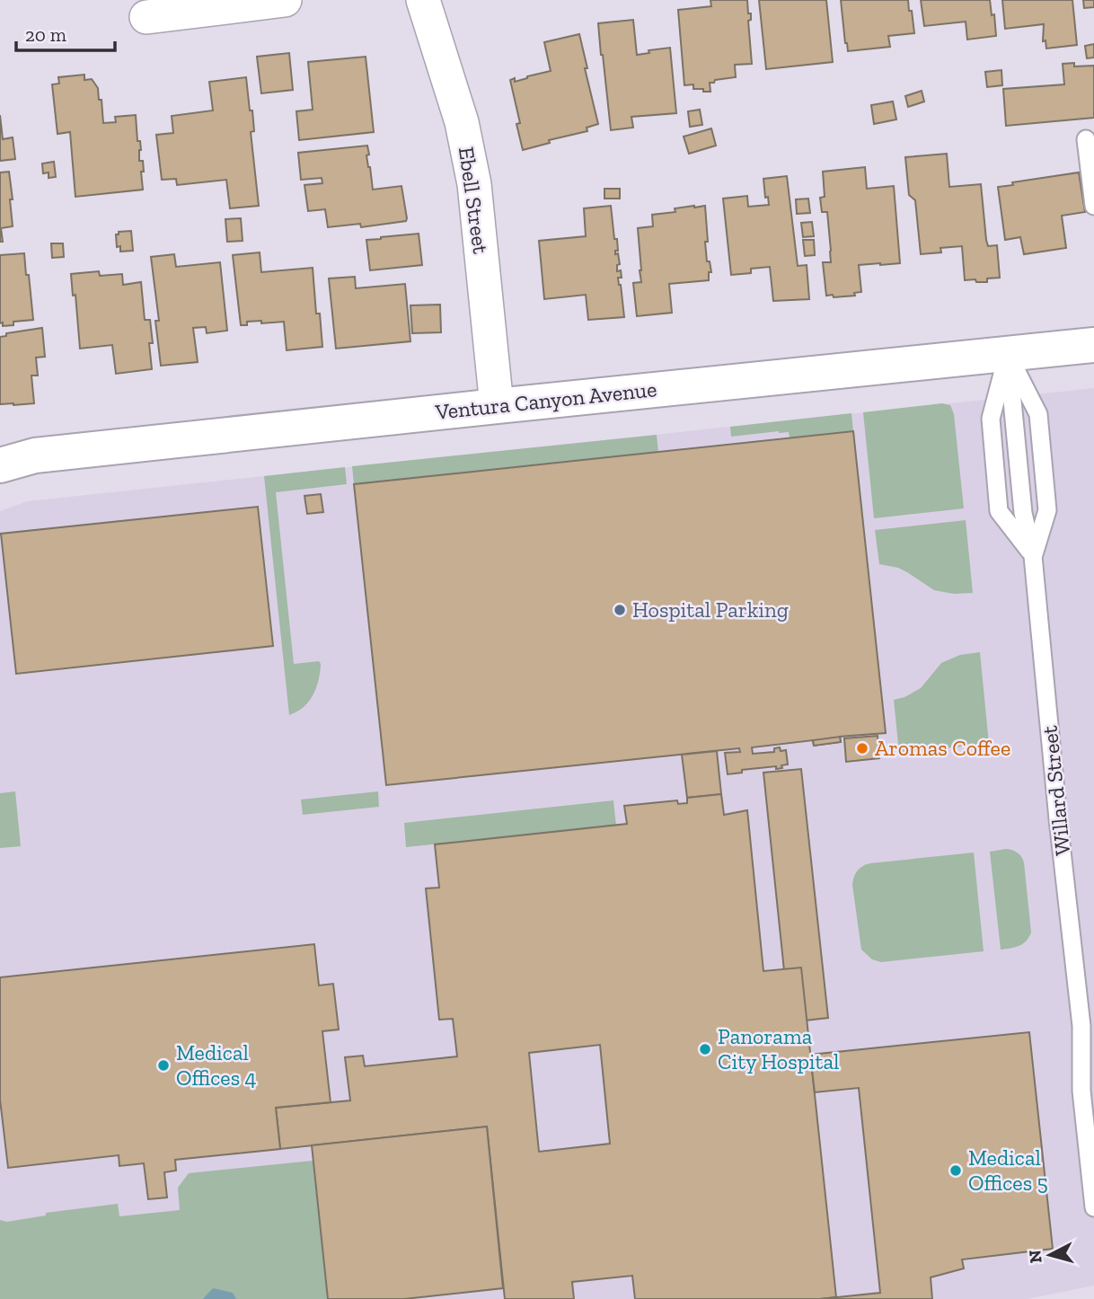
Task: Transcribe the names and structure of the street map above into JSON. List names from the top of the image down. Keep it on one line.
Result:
{"streets":{"street":["Ebell Street","Ventura Canyon Avenue"],"lane":["Willard Street"]},"crossings":[["Ebell Street","Ventura Canyon Avenue"],["Ventura Canyon Avenue","Willard Street"]],"places":["Hospital Parking","Aromas Coffee","Panorama City Hospital","Medical Offices 4","Medical Offices 5"],"scale_bar":"20 m","north":"left"}
